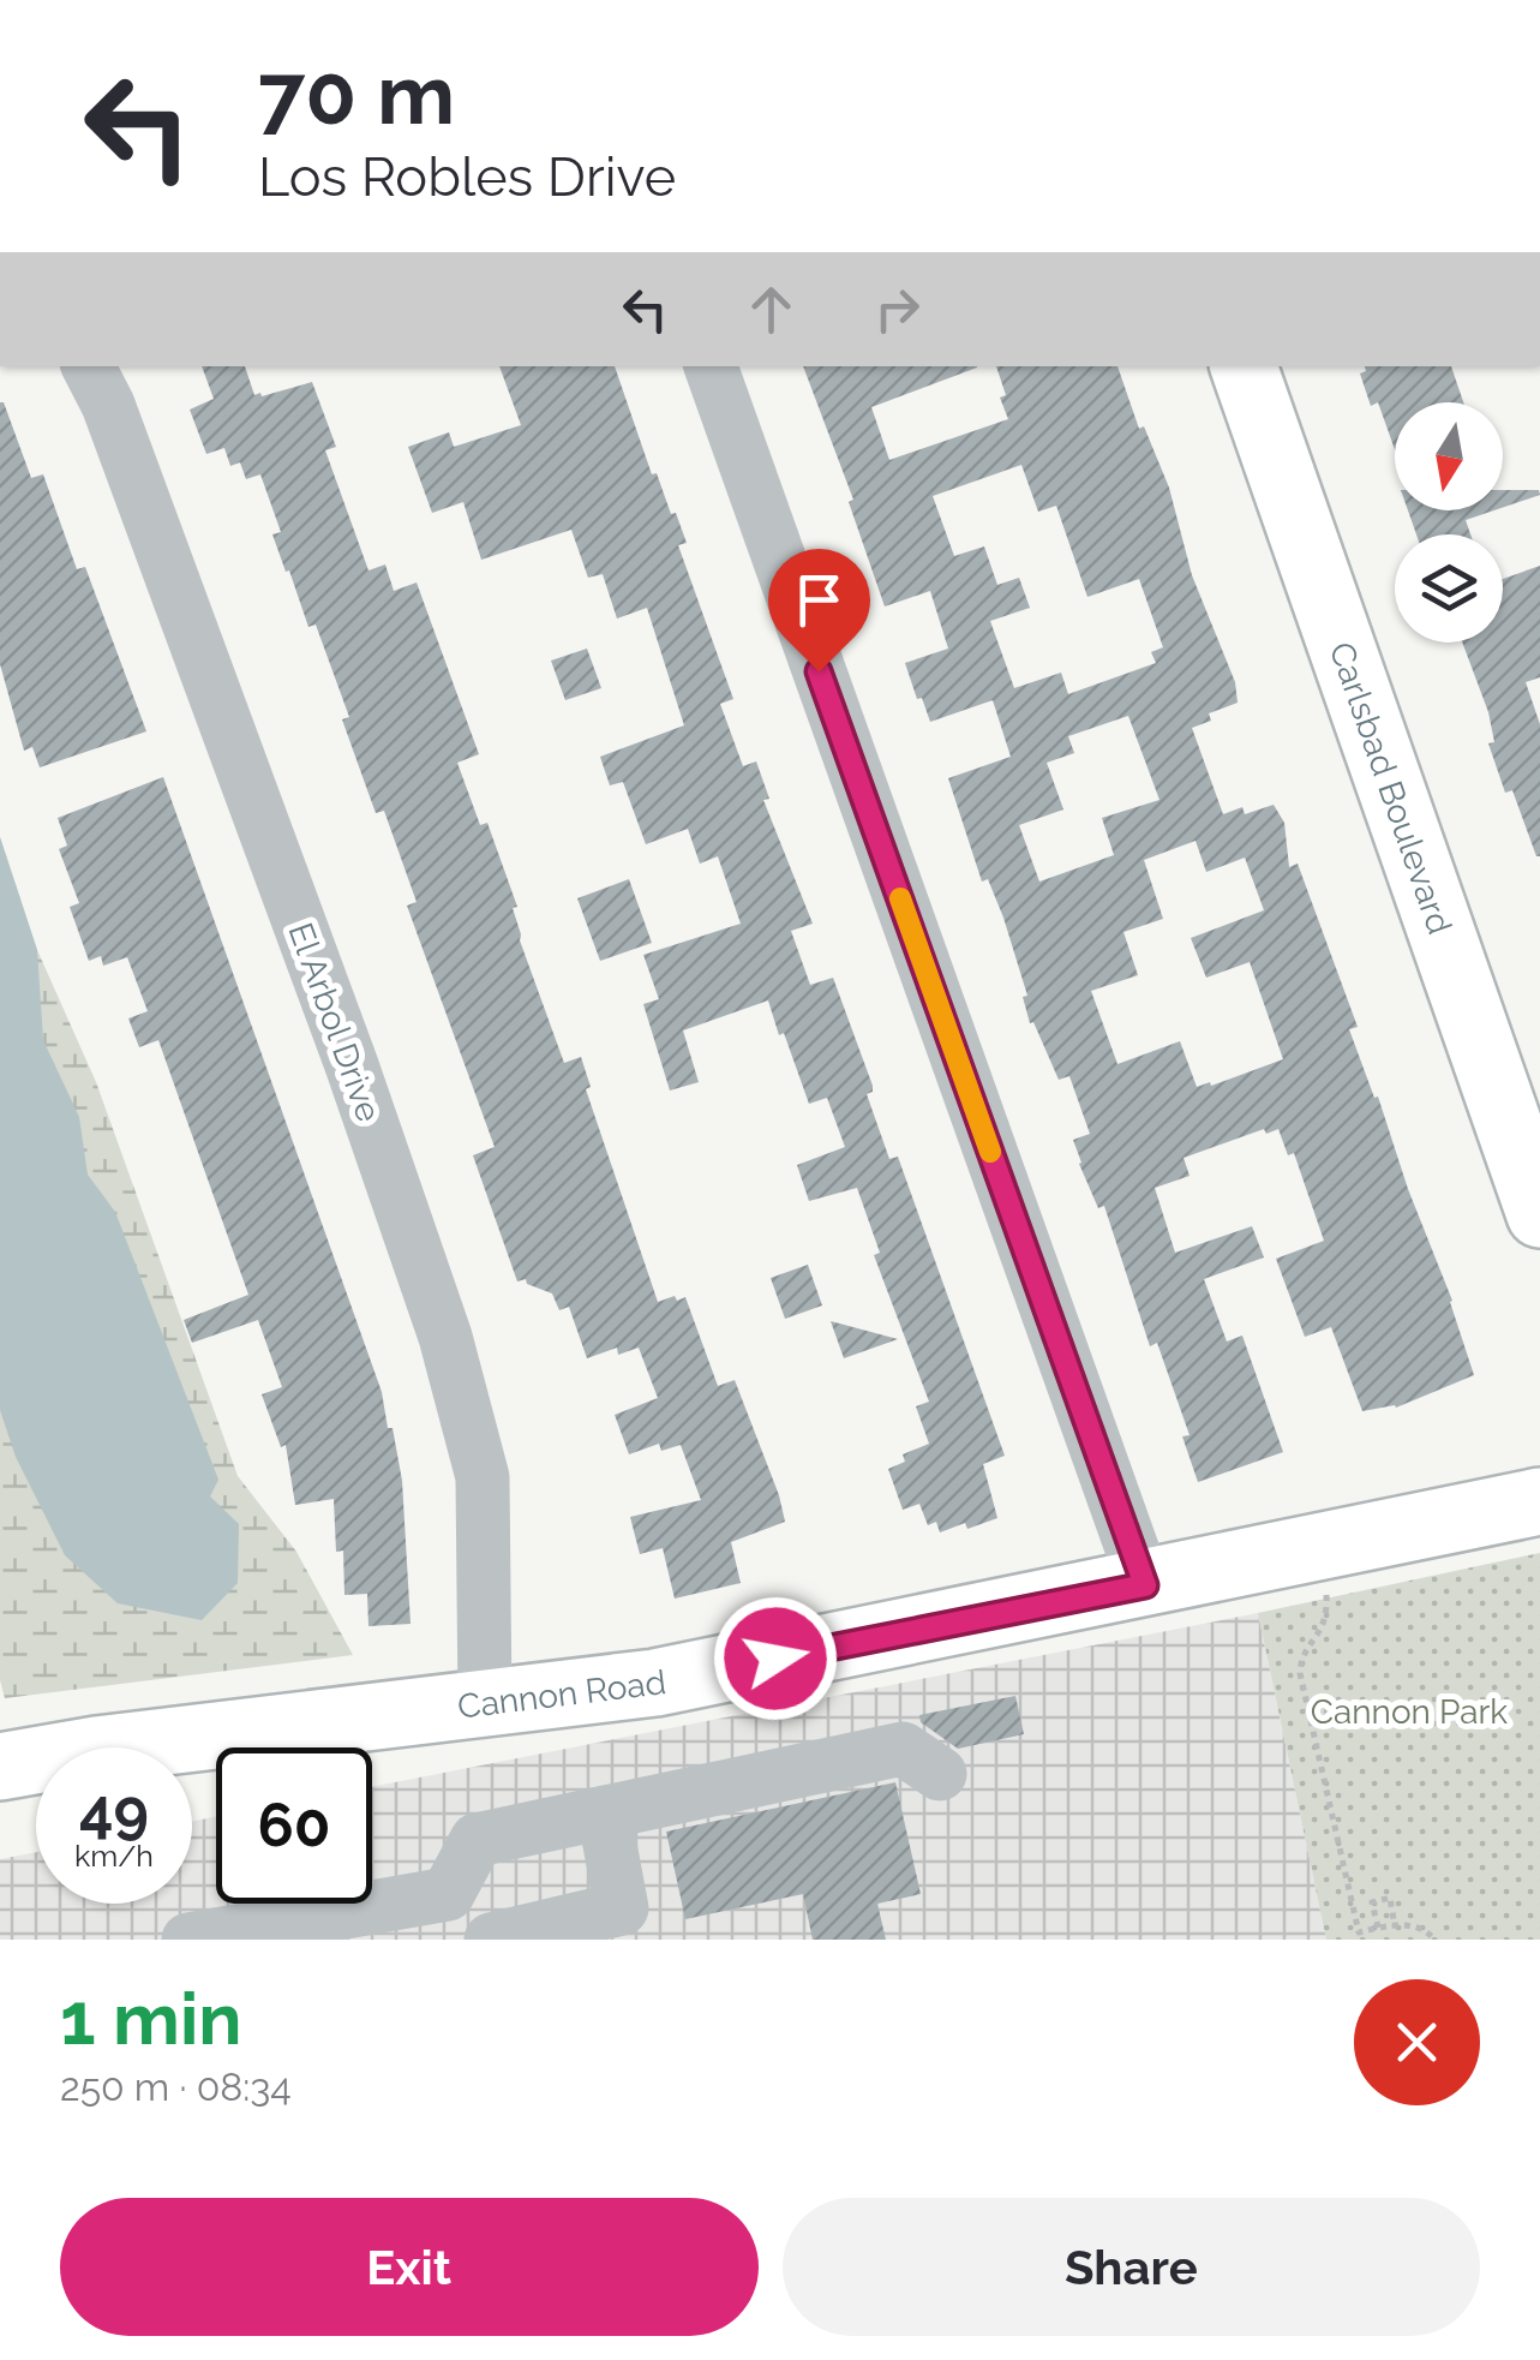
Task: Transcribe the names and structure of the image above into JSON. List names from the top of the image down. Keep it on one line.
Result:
{"streets":{"main road":["Carlsbad Boulevard","Cannon Road"],"street":["El Arbol Drive"]},"crossings":[["El Arbol Drive","Cannon Road"]],"parks":["Cannon Park"],"north":"bottom","page":{"turn":["70 m","Los Robles Drive"],"speed":"49 km/h","limit":"60","heading":["1 min","250 m · 08:34"],"buttons":["Exit","Share"]}}
